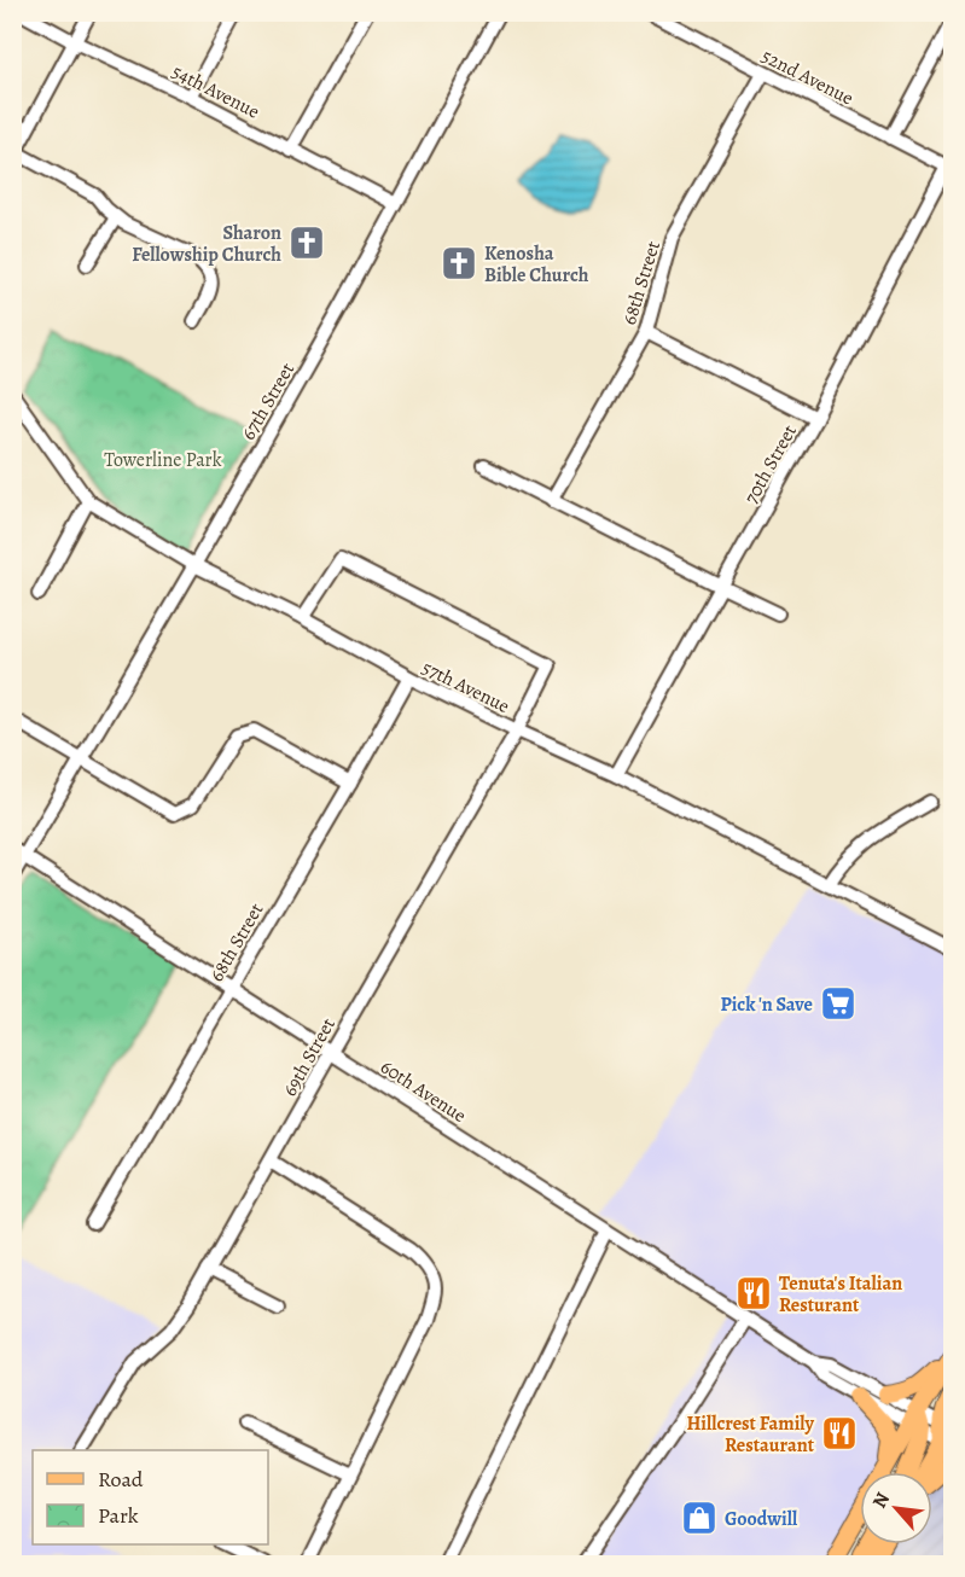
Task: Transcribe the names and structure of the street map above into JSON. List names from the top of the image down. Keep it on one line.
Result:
{"streets":{"street":["52nd Avenue","54th Avenue","68th Street","67th Street","70th Street","57th Avenue","69th Street","60th Avenue"]},"crossings":[["52nd Avenue","68th Street"],["52nd Avenue","70th Street"],["54th Avenue","67th Street"],["68th Street","57th Avenue"],["68th Street","60th Avenue"],["67th Street","57th Avenue"],["67th Street","60th Avenue"],["70th Street","57th Avenue"],["57th Avenue","69th Street"],["69th Street","60th Avenue"]],"parks":["Towerline Park"],"places":{"church":["Sharon Fellowship Church","Kenosha Bible Church"],"supermarket":["Pick 'n Save"],"restaurant":["Tenuta's Italian Resturant","Hillcrest Family Restaurant"],"shop":["Goodwill"]},"legend":["Road","Park"],"north":"top left"}
